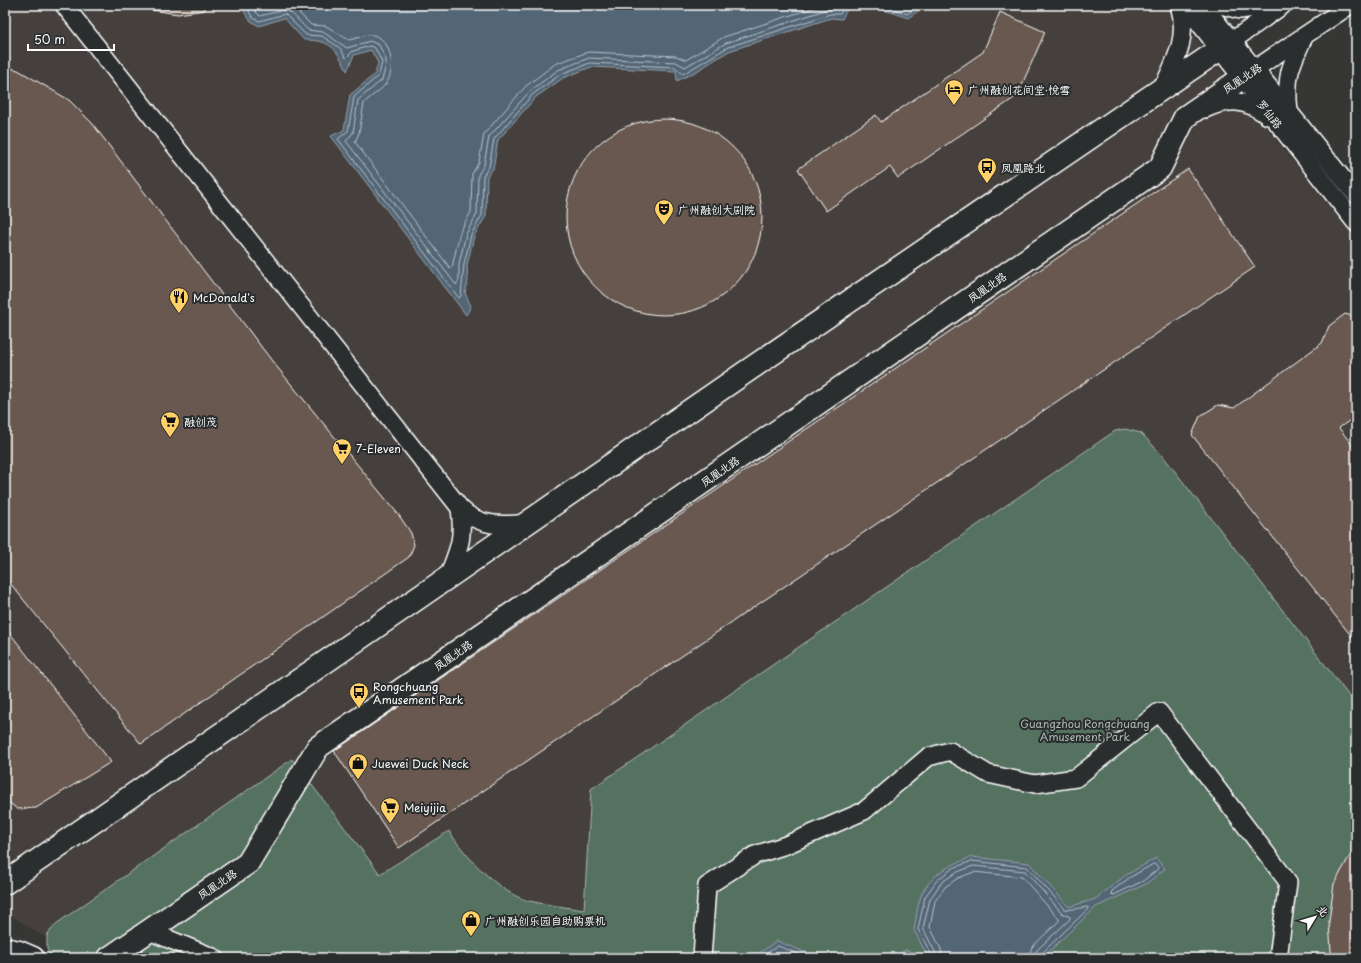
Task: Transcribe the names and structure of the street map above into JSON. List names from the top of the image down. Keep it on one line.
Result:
{"streets":{"main road":["凤凰北路"],"street":["罗仙路"]},"crossings":[["凤凰北路","罗仙路"]],"parks":["Guangzhou Rongchuang Amusement Park"],"places":{"hotel":["广州融创花间堂·悦雪"],"bus stop":["凤凰路北","Rongchuang Amusement Park"],"theatre":["广州融创大剧院"],"restaurant":["McDonald's"],"supermarket":["融创茂","7-Eleven","Meiyijia"],"shop":["Juewei Duck Neck","广州融创乐园自助购票机"]},"scale_bar":"50 m","north":"top right"}
